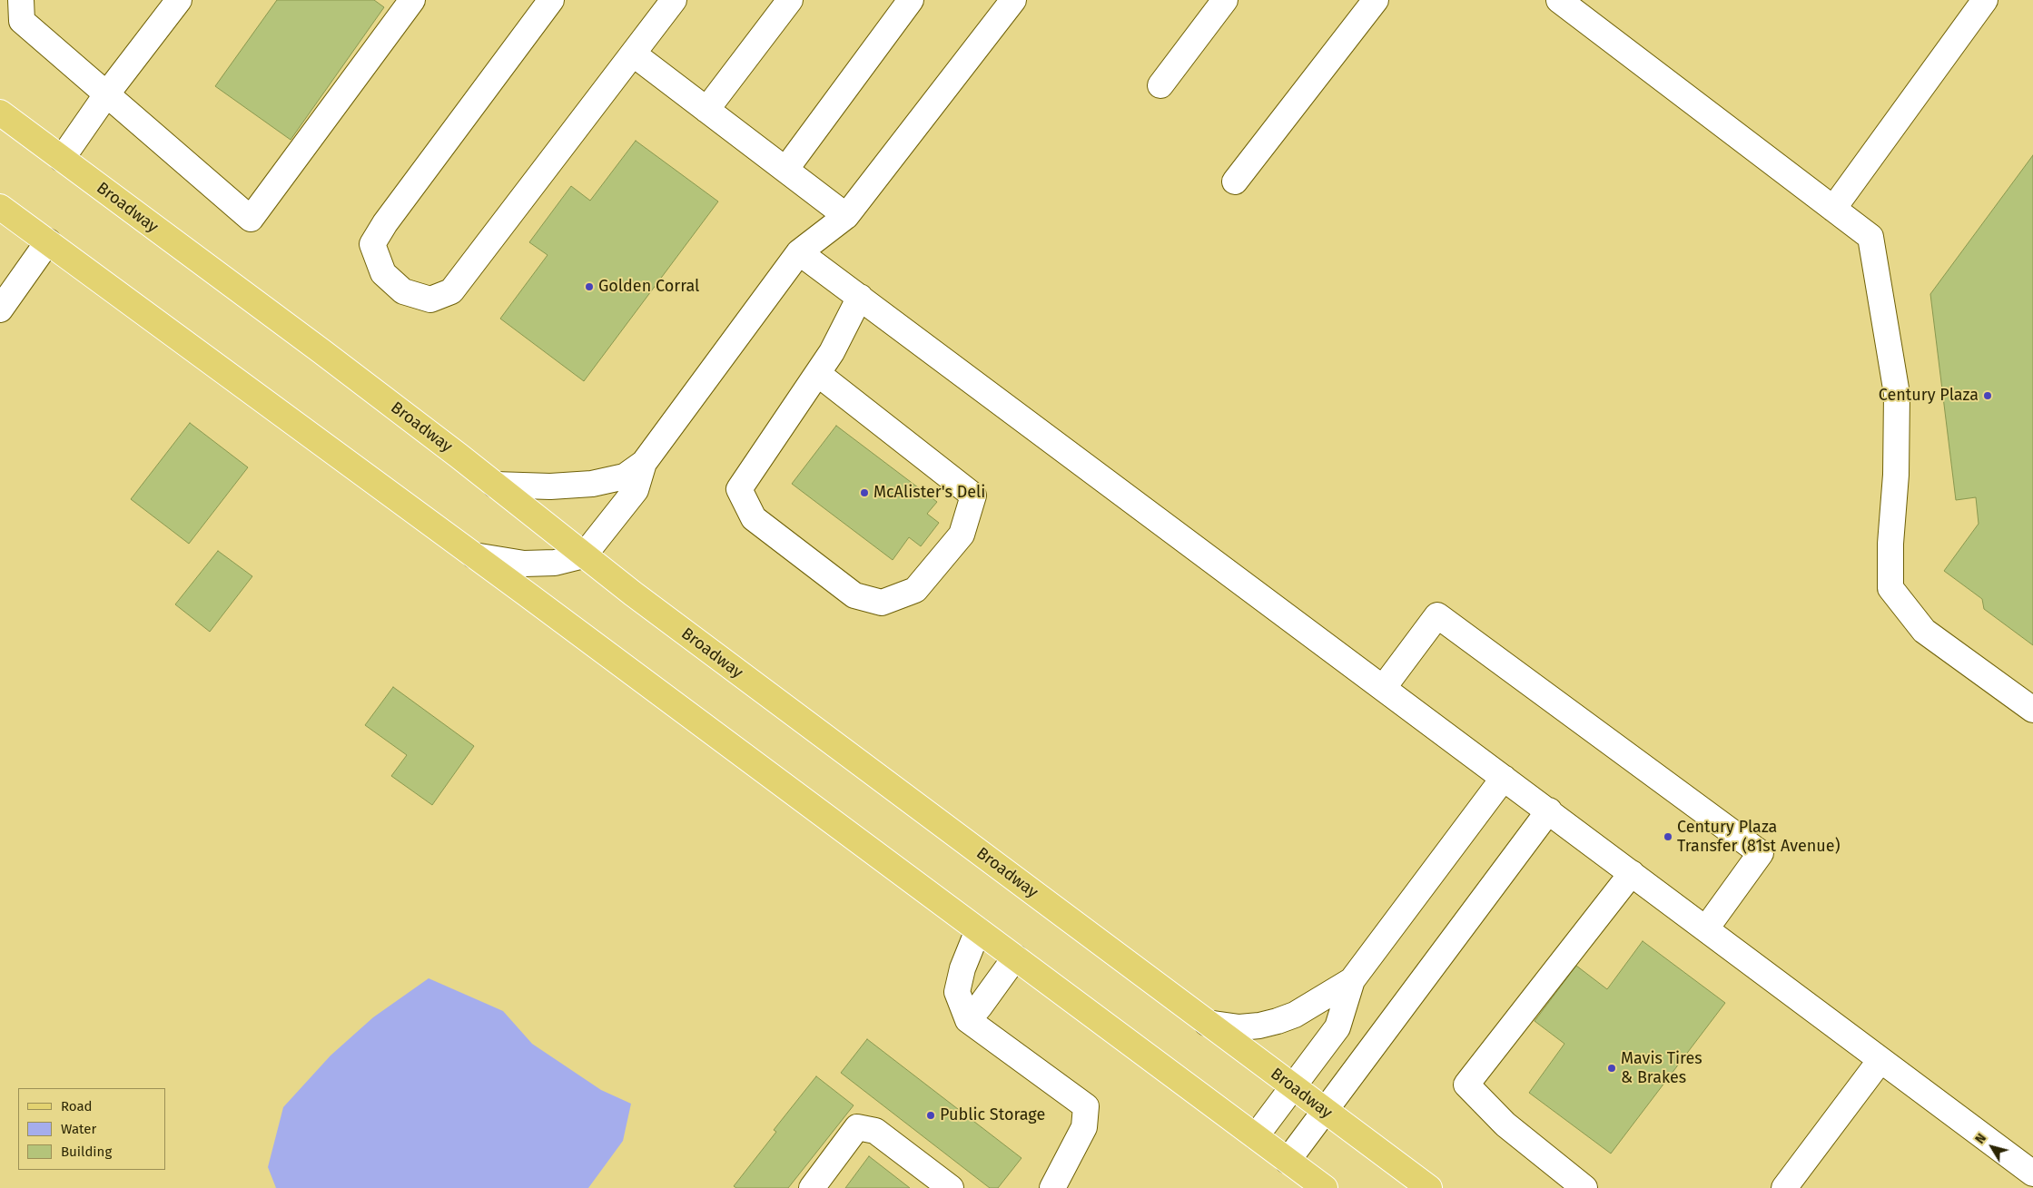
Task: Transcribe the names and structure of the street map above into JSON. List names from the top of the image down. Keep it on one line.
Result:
{"streets":{"main road":["Broadway"]},"places":["Golden Corral","Century Plaza","McAlister's Deli","Century Plaza Transfer (81st Avenue)","Mavis Tires & Brakes","Public Storage"],"legend":["Road","Water","Building"],"north":"top left"}
